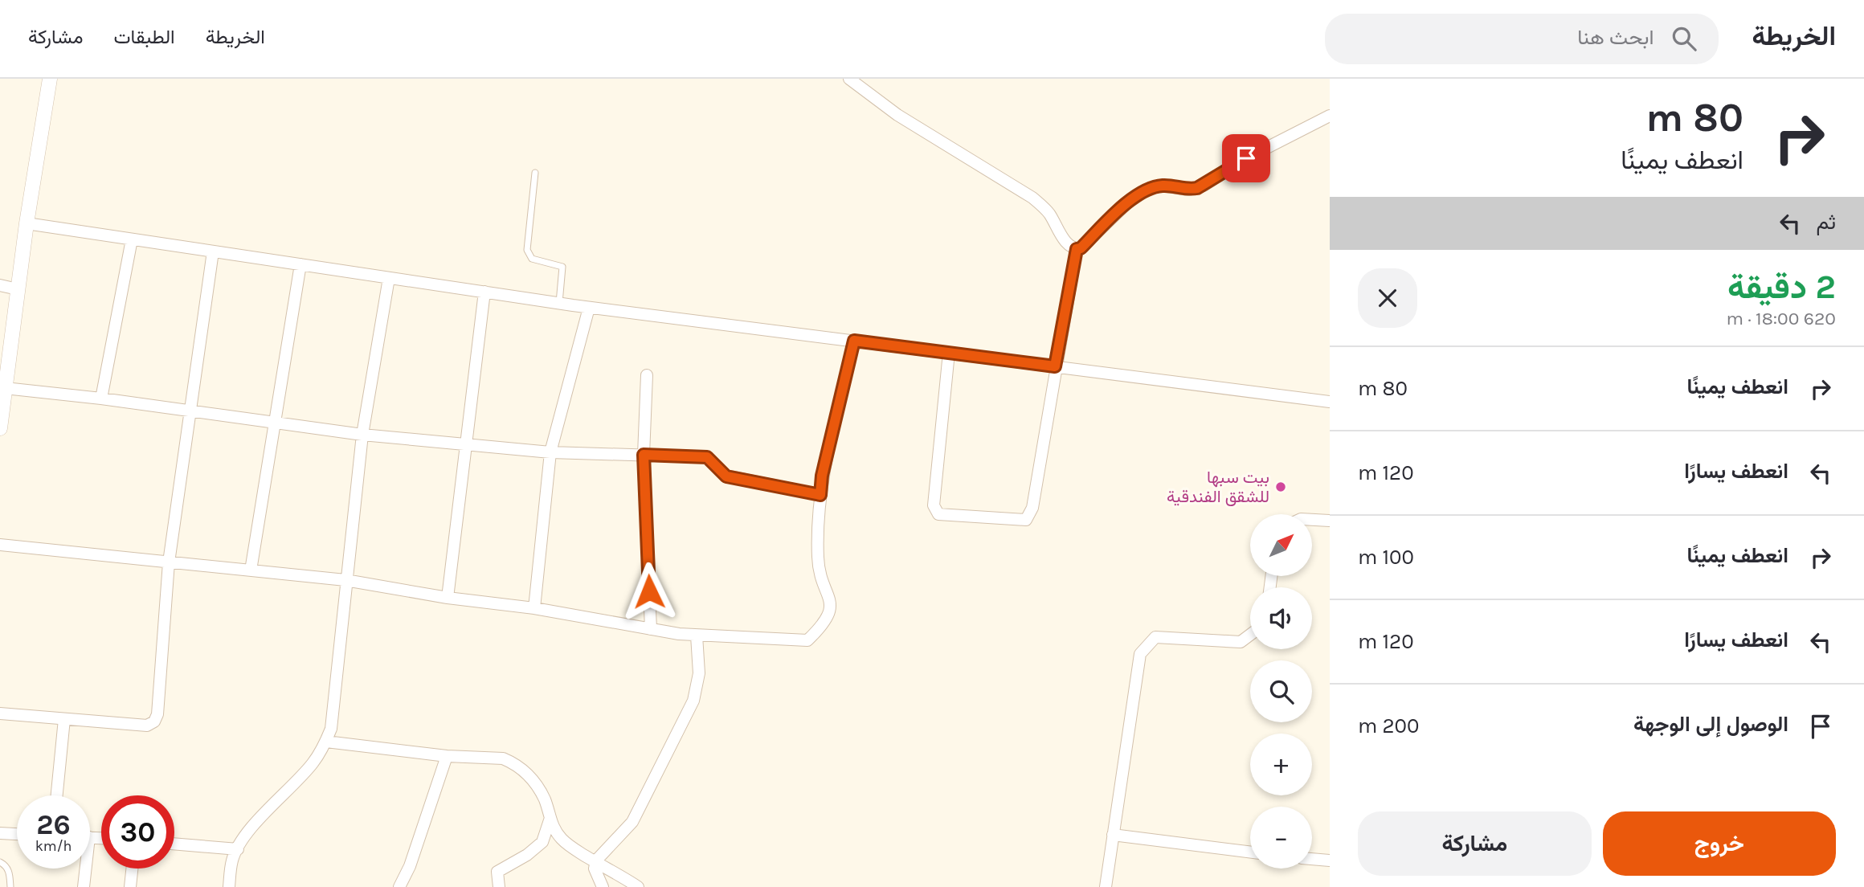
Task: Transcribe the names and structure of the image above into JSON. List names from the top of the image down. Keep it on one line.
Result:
{"places":["بيت سبها للشقق الفندقية"],"north":"top right","page":{"header":"الخريطة","search":"ابحث هنا","nav":["الخريطة","الطبقات","مشاركة"],"turn":["80 m","انعطف يمينًا"],"then":"ثم","heading":["2 دقيقة","620 m · 18:00"],"list":[{"name":"انعطف يمينًا","value":"80 m"},{"name":"انعطف يسارًا","value":"120 m"},{"name":"انعطف يمينًا","value":"100 m"},{"name":"انعطف يسارًا","value":"120 m"},{"name":"الوصول إلى الوجهة","value":"200 m"}],"map_buttons":["+","−"],"speed":"26 km/h","limit":"30","buttons":["خروج","مشاركة"]}}
